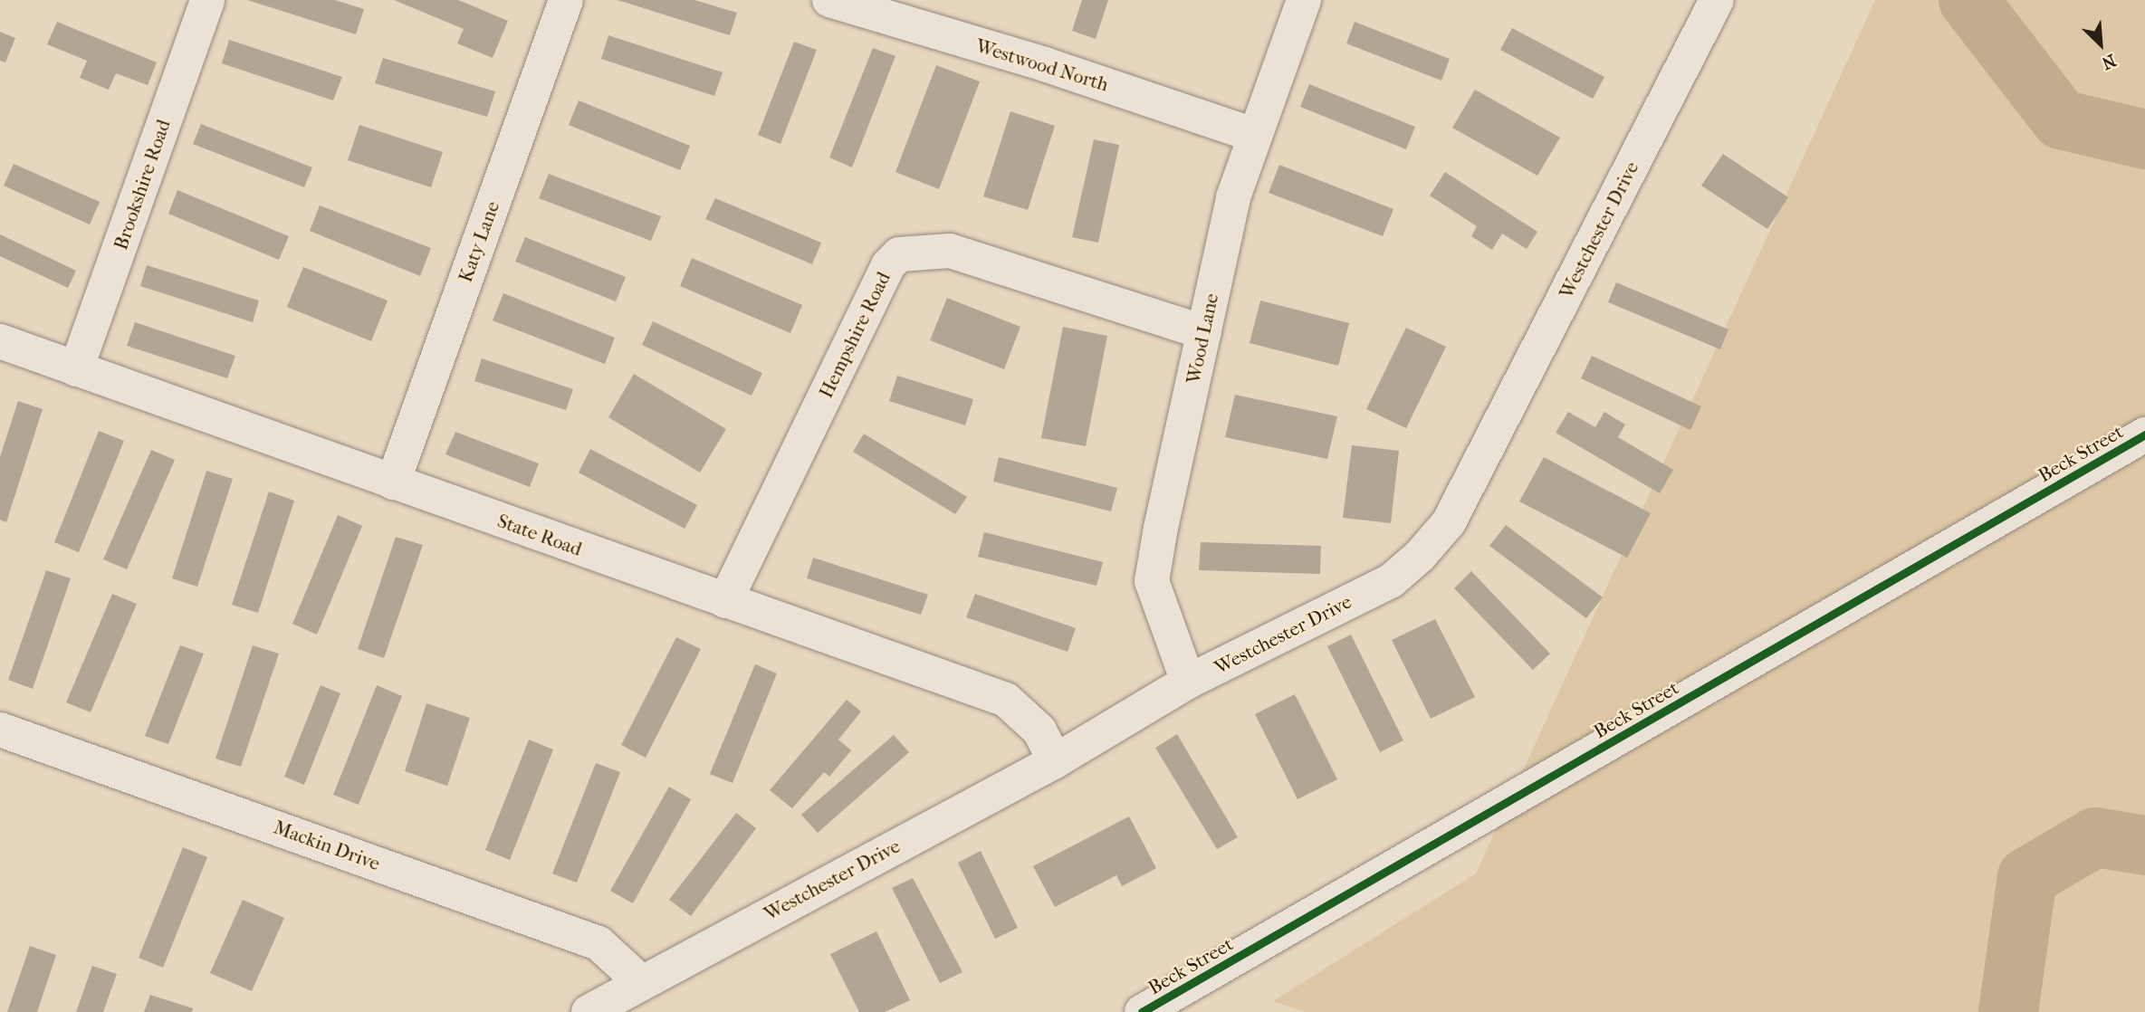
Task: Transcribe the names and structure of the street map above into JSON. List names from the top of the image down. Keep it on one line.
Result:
{"streets":{"street":["Westwood North","Brookshire Road","Westchester Drive","Katy Lane","Hempshire Road","Wood Lane","Beck Street","State Road","Mackin Drive"]},"crossings":[["Westwood North","Wood Lane"],["Brookshire Road","State Road"],["Westchester Drive","Wood Lane"],["Westchester Drive","State Road"],["Westchester Drive","Mackin Drive"],["Katy Lane","State Road"],["Hempshire Road","Wood Lane"],["Hempshire Road","State Road"]],"north":"bottom right"}
